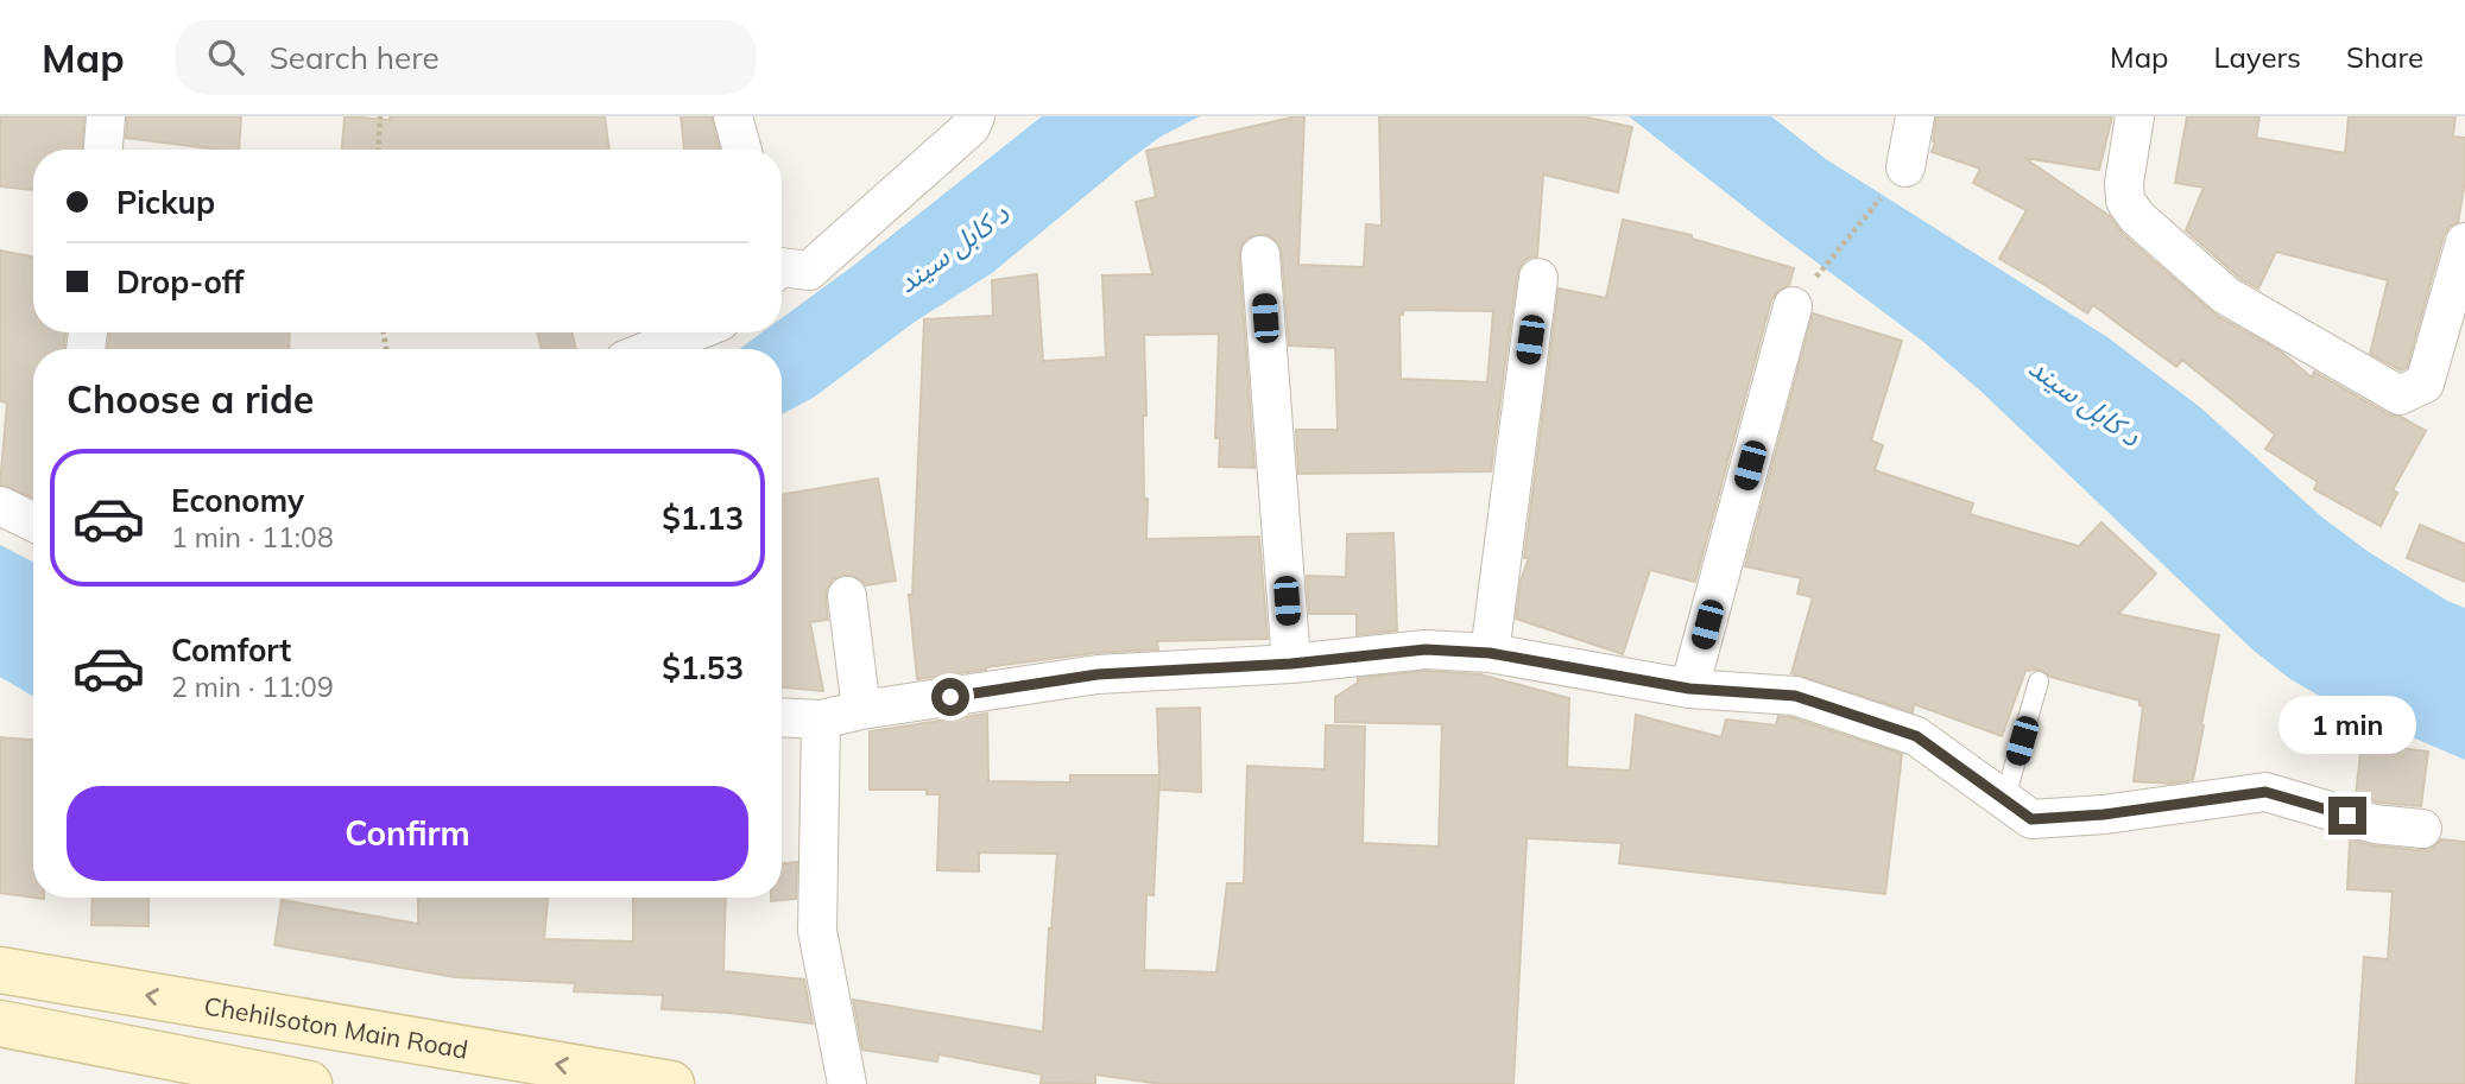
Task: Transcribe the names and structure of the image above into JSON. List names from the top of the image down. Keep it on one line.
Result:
{"streets":{"main road":["Chehilsoton Main Road"]},"water":["د کابل سيند"],"page":{"header":"Map","search":"Search here","nav":["Map","Layers","Share"],"banner":["Pickup","Drop-off"],"heading":"Choose a ride","list":[{"name":"Economy","note":"1 min · 11:08","value":"$1.13"},{"name":"Comfort","note":"2 min · 11:09","value":"$1.53"}],"bubble":"1 min","buttons":"Confirm"}}
